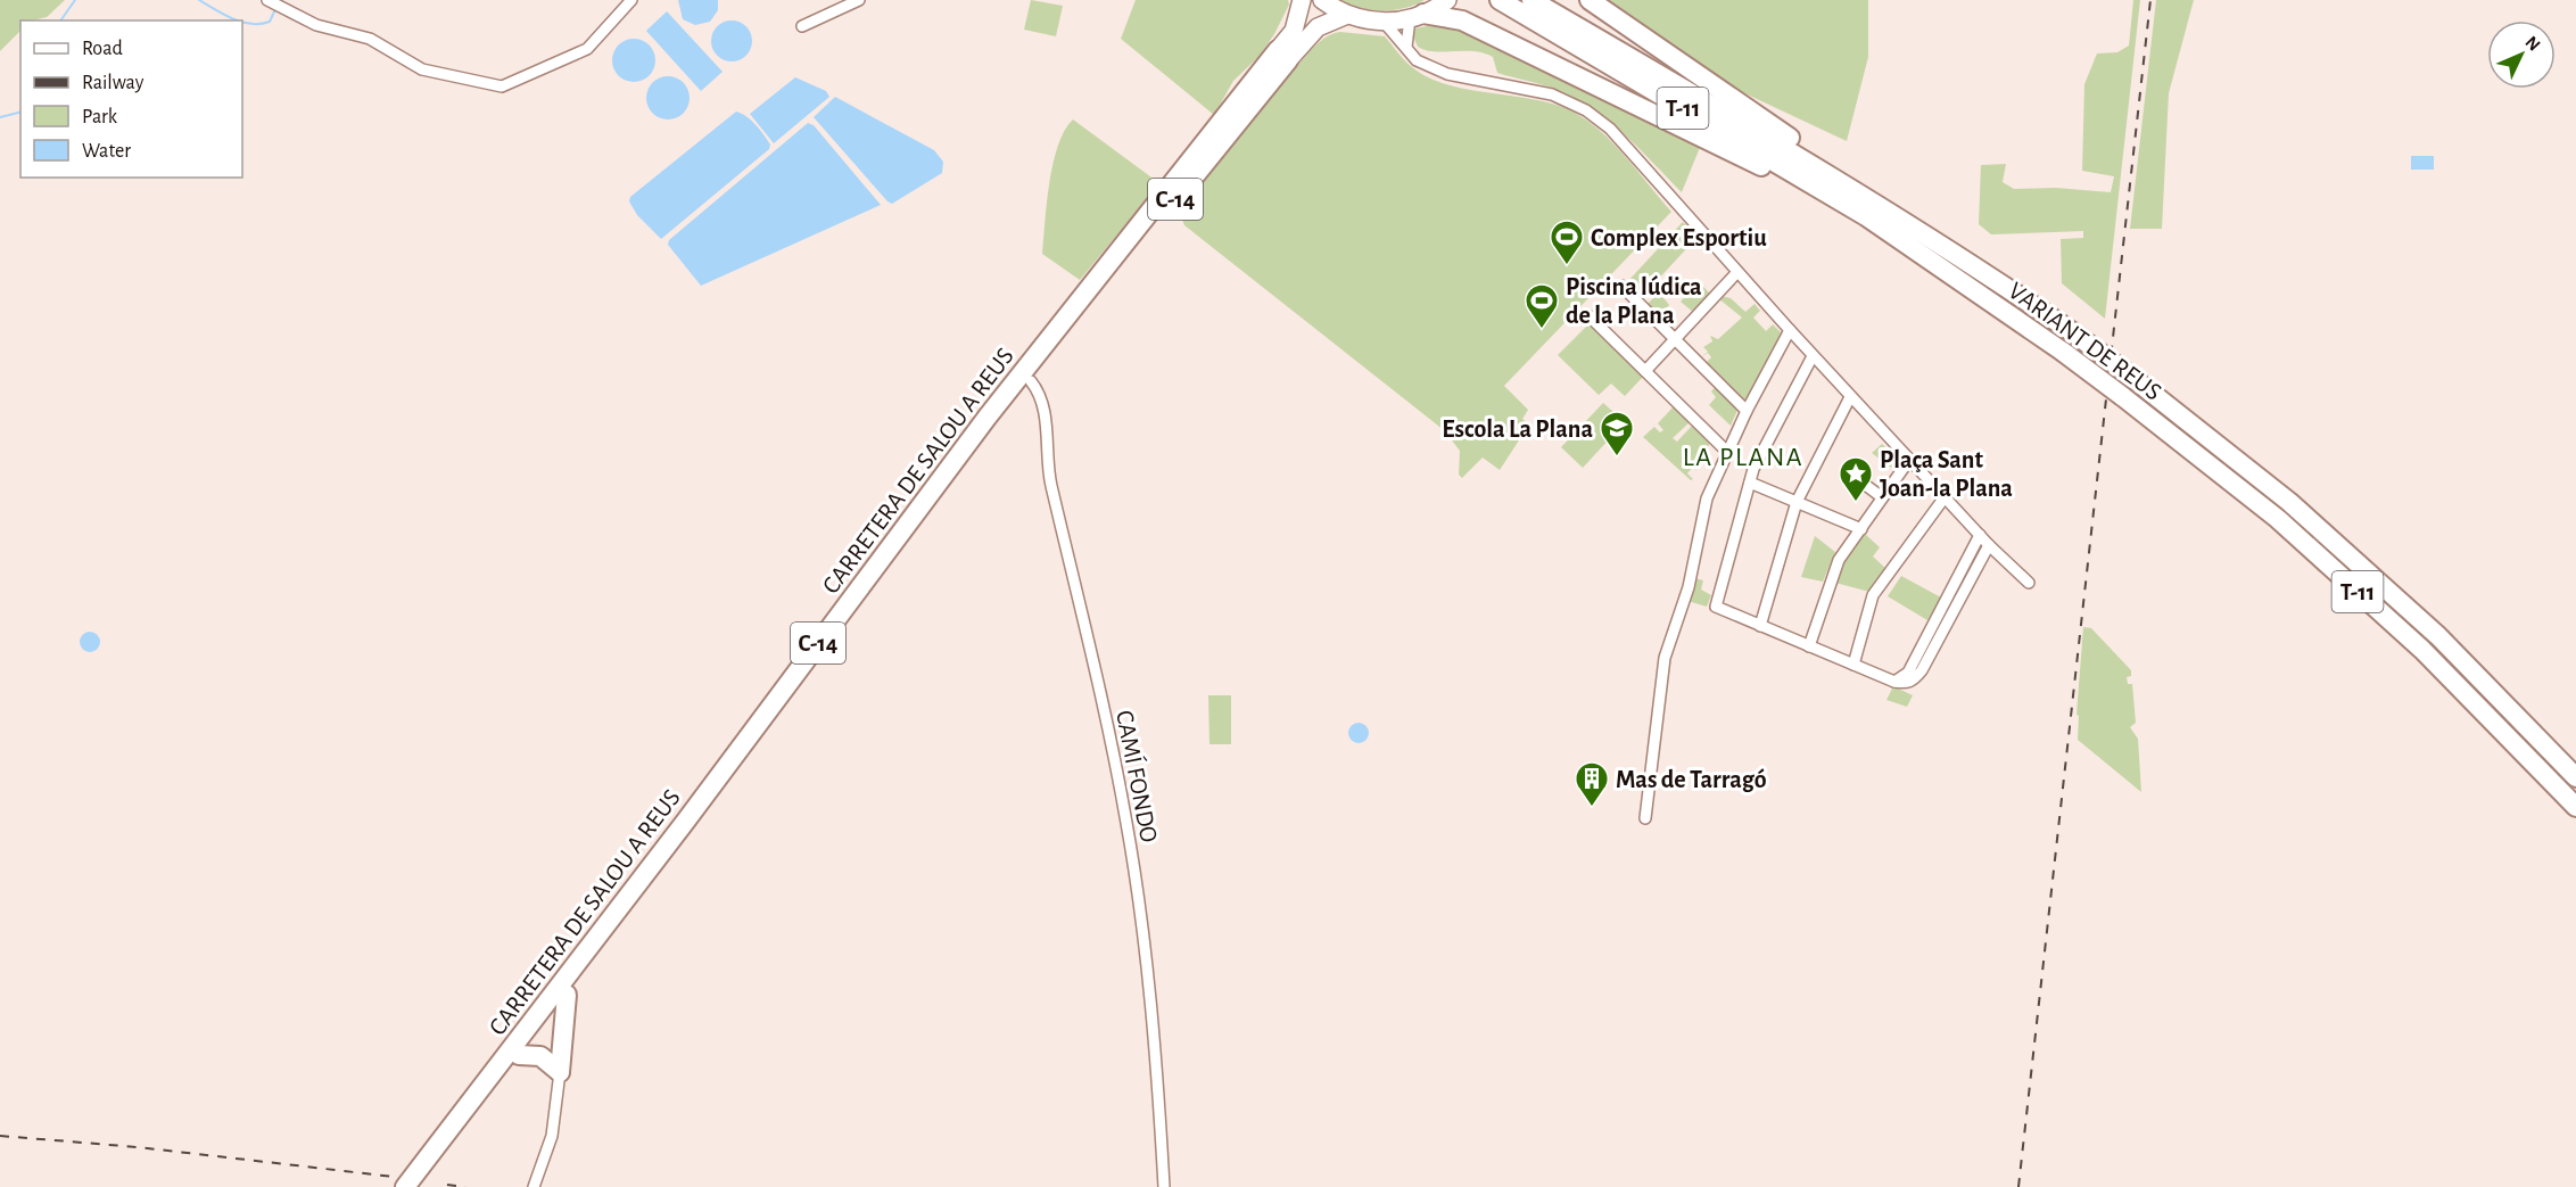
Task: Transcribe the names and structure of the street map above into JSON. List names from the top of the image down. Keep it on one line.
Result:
{"streets":{"highway":["T-11","C-14","VARIANT DE REUS","CARRETERA DE SALOU A REUS"],"street":["CAMÍ FONDO"]},"crossings":[["C-14","CARRETERA DE SALOU A REUS"],["C-14","CAMÍ FONDO"]],"districts":["LA PLANA"],"places":{"sports":["Complex Esportiu","Piscina lúdica de la Plana"],"school or university":["Escola La Plana"],"place":["Plaça Sant Joan-la Plana"],"building":["Mas de Tarragó"]},"legend":["Road","Railway","Park","Water"],"north":"top right"}
